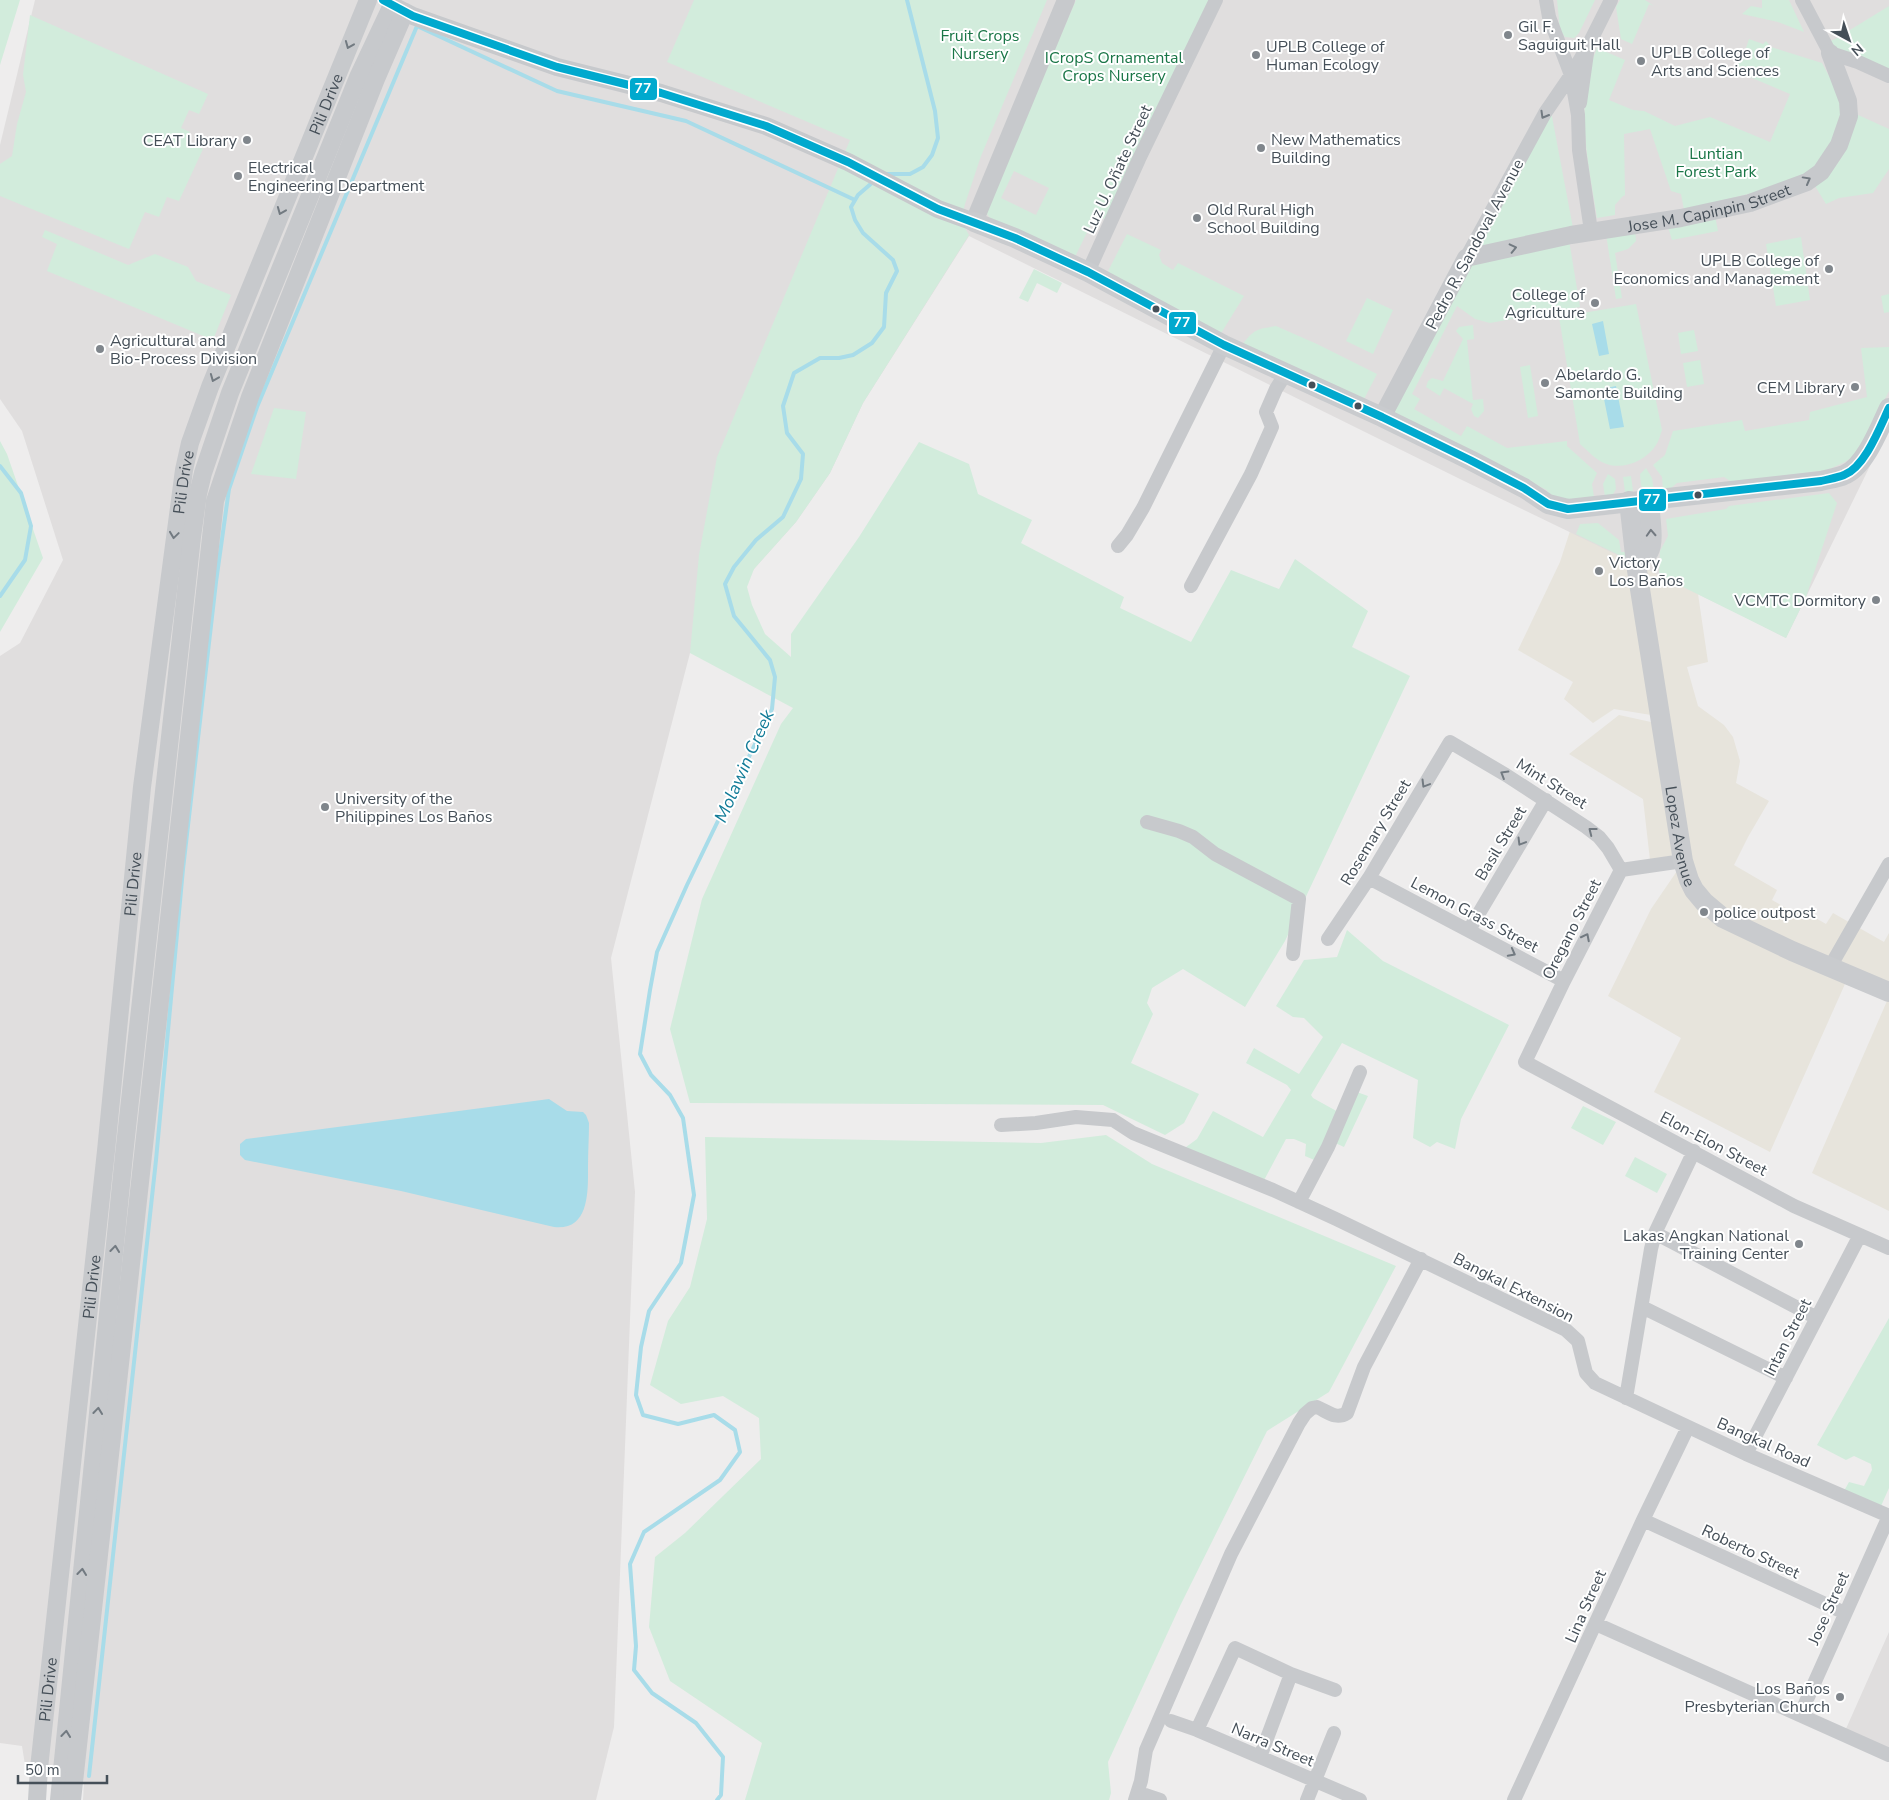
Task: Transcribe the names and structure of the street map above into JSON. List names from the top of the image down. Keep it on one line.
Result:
{"streets":{"main road":["Lopez Avenue"],"street":["Pili Drive","Luz U. Oñate Street","Jose M. Capinpin Street","Pedro R. Sandoval Avenue","Mint Street","Rosemary Street","Basil Street","Lemon Grass Street","Oregano Street","Elon-Elon Street","Bangkal Extension","Intan Street","Bangkal Road","Roberto Street","Lina Street","Jose Street","Narra Street"]},"crossings":[["Jose M. Capinpin Street","Pedro R. Sandoval Avenue"],["Mint Street","Rosemary Street"],["Mint Street","Basil Street"],["Mint Street","Oregano Street"],["Rosemary Street","Lemon Grass Street"],["Lopez Avenue","Oregano Street"],["Basil Street","Lemon Grass Street"],["Lemon Grass Street","Oregano Street"],["Oregano Street","Elon-Elon Street"],["Elon-Elon Street","Intan Street"],["Bangkal Extension","Bangkal Road"],["Intan Street","Bangkal Road"],["Bangkal Road","Lina Street"],["Bangkal Road","Jose Street"],["Roberto Street","Lina Street"],["Roberto Street","Jose Street"]],"one_way":["Jose M. Capinpin Street","Pedro R. Sandoval Avenue","Mint Street","Rosemary Street","Basil Street","Lemon Grass Street","Oregano Street"],"water":["Molawin Creek"],"parks":["Fruit Crops Nursery","ICropS Ornamental Crops Nursery","Luntian Forest Park"],"places":["Gil F. Saguiguit Hall","UPLB College of Human Ecology","UPLB College of Arts and Sciences","CEAT Library","New Mathematics Building","Electrical Engineering Department","Old Rural High School Building","UPLB College of Economics and Management","College of Agriculture","Agricultural and Bio-Process Division","Abelardo G. Samonte Building","CEM Library","Victory Los Baños","VCMTC Dormitory","University of the Philippines Los Baños","police outpost","Lakas Angkan National Training Center","Los Baños Presbyterian Church"],"lines":["transit line 77"],"scale_bar":"50 m","north":"bottom right"}
